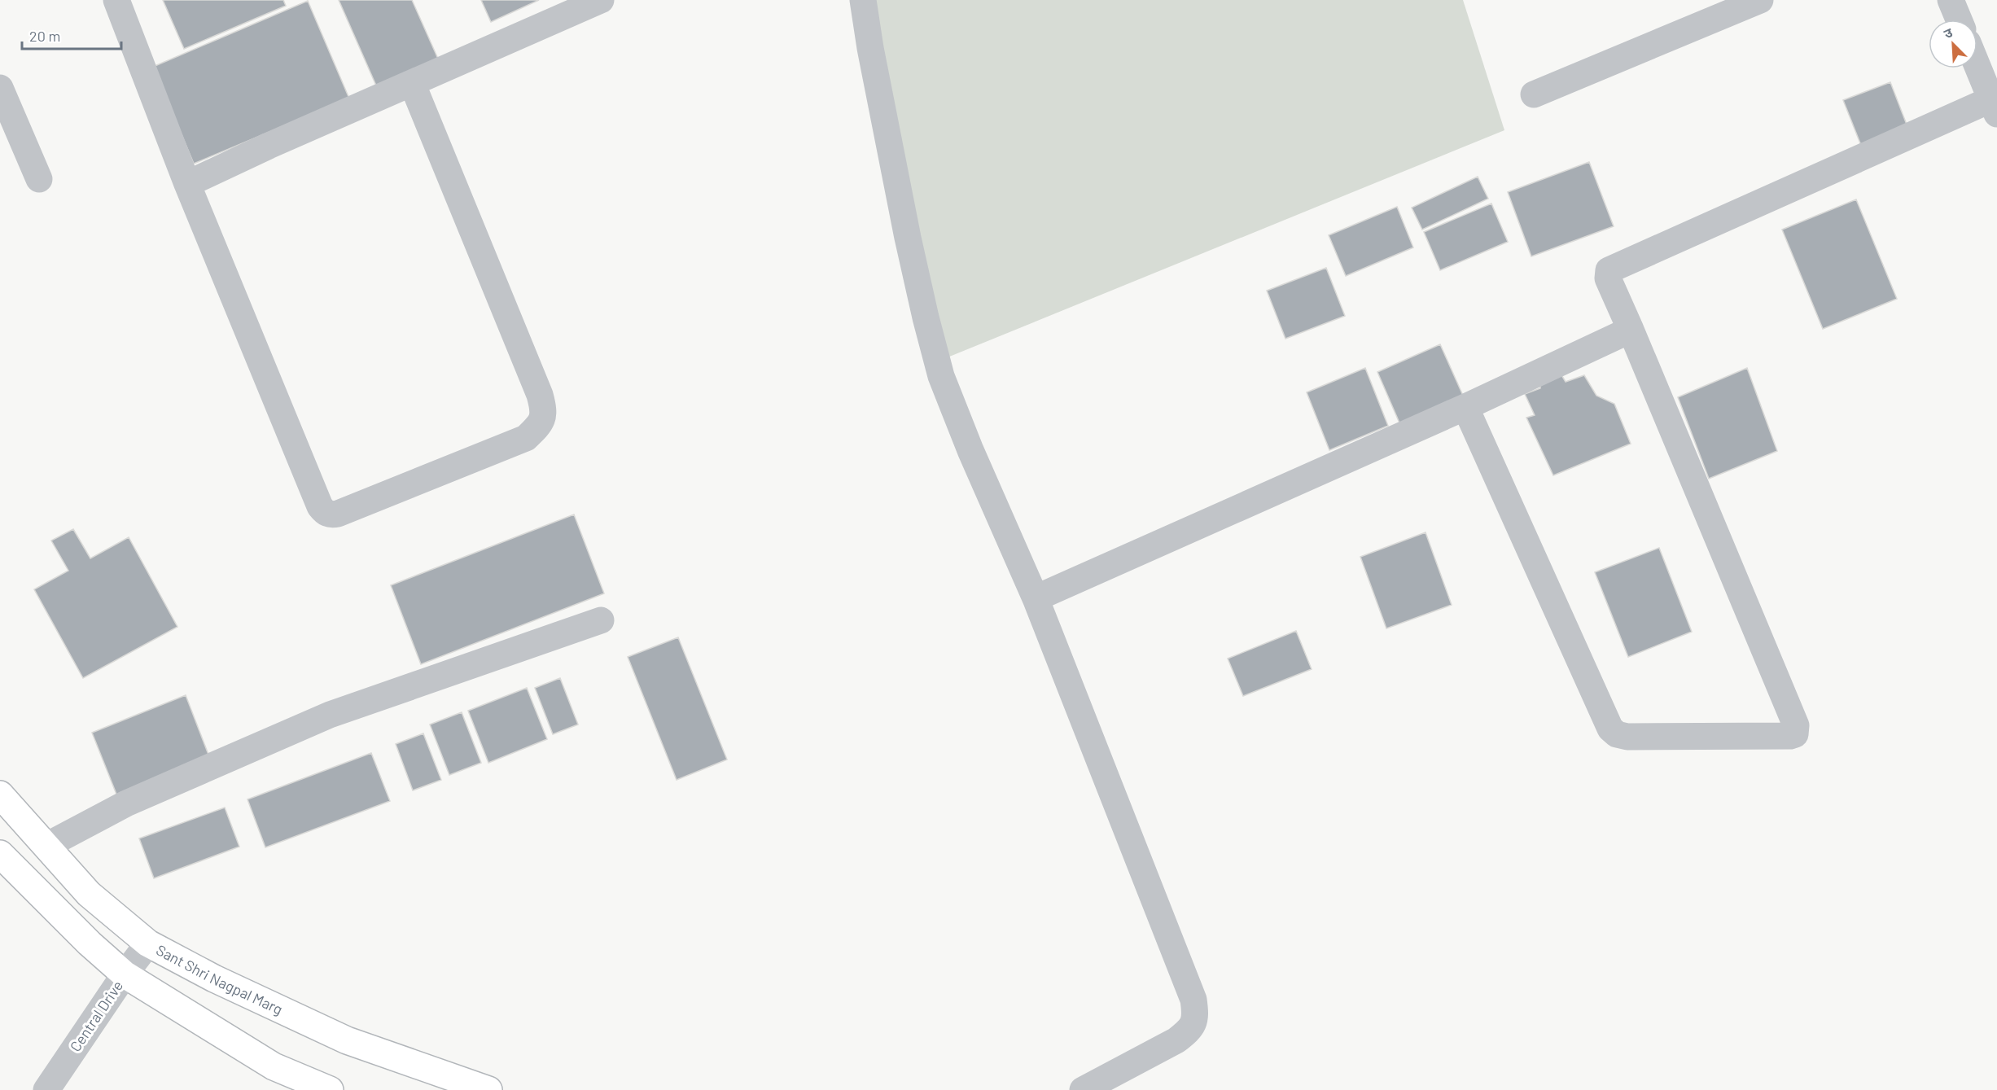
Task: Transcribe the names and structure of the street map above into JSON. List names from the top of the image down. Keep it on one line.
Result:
{"streets":{"main road":["Sant Shri Nagpal Marg"],"street":["Central Drive"]},"crossings":[["Sant Shri Nagpal Marg","Central Drive"]],"scale_bar":"20 m","north":"top left"}
